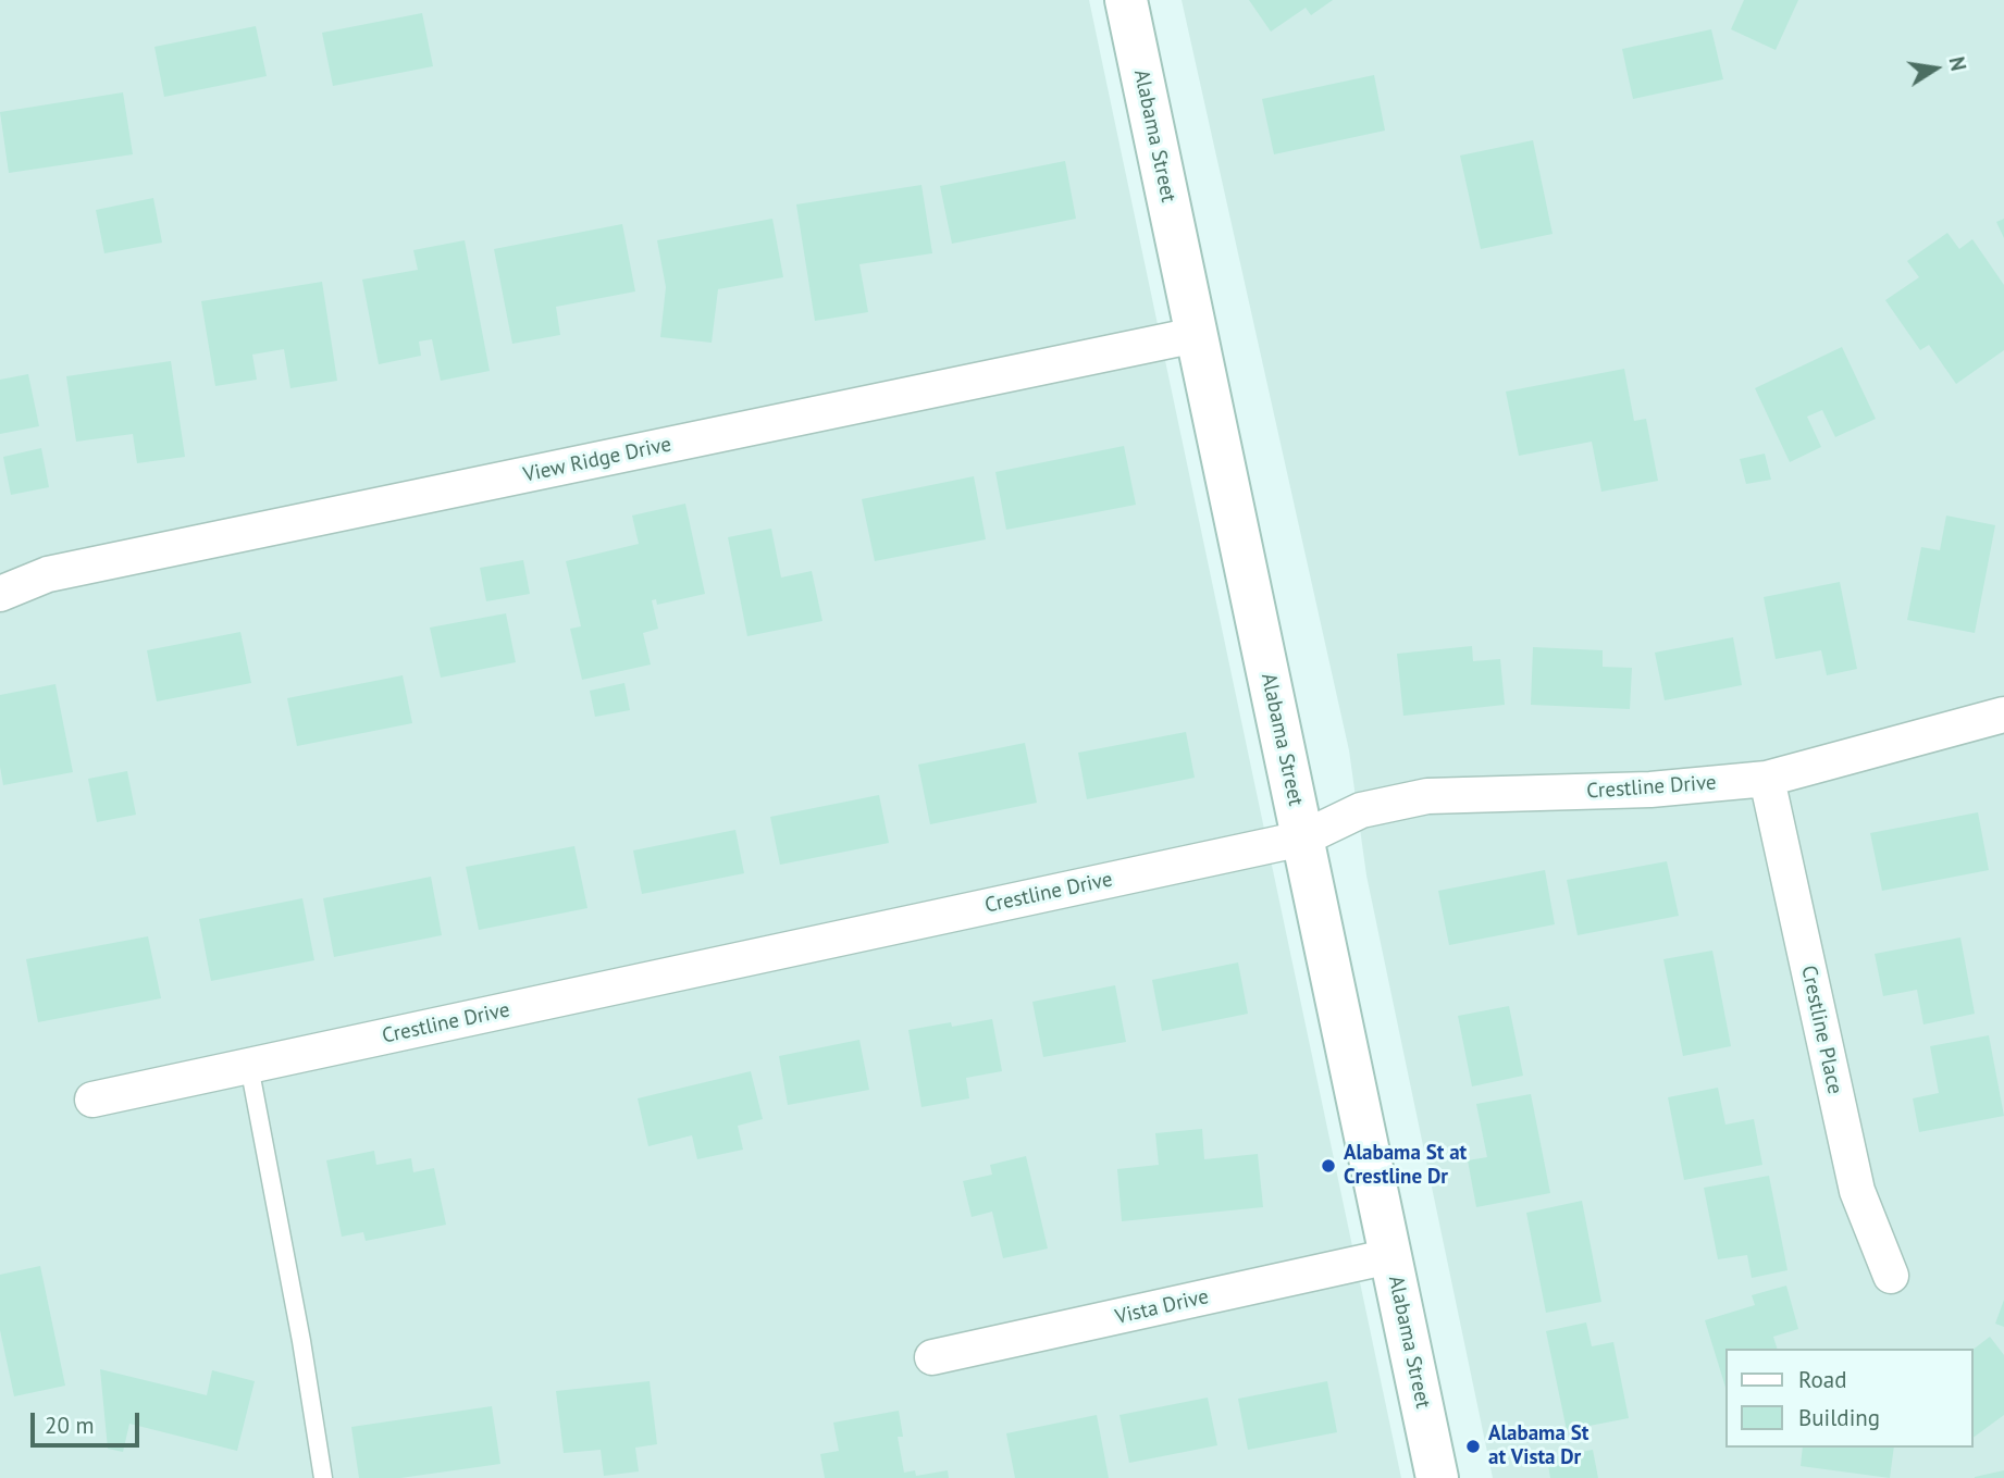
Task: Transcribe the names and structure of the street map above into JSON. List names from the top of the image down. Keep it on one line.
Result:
{"streets":{"main road":["Alabama Street"],"street":["View Ridge Drive","Crestline Drive","Crestline Place","Vista Drive"]},"crossings":[["Alabama Street","View Ridge Drive"],["Alabama Street","Crestline Drive"],["Alabama Street","Vista Drive"],["Crestline Drive","Crestline Place"]],"places":["Alabama St at Crestline Dr","Alabama St at Vista Dr"],"legend":["Road","Building"],"scale_bar":"20 m","north":"right"}
